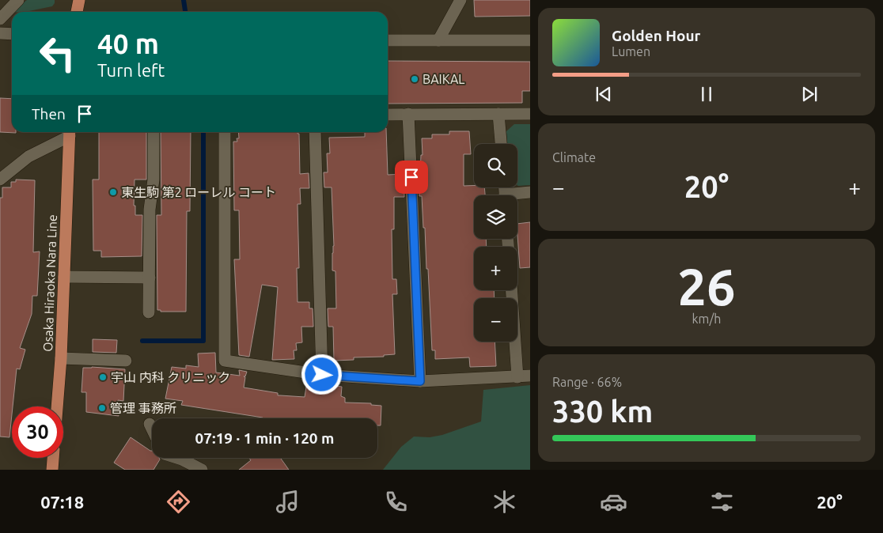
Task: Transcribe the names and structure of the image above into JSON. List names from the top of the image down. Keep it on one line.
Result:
{"streets":{"main road":["Osaka Hiraoka Nara Line"]},"places":["BAIKAL","東生駒 第2 ローレル コート","宇山 内科 クリニック","管理 事務所"],"page":{"turn":["40 m","Turn left"],"song":["Golden Hour","Lumen"],"then":"Then","tile":["Climate",["26","km/h"],["Range · 66%","330 km"]],"map_buttons":["+","−"],"heat":["−","20°","+"],"limit":"30","trip":"07:19 · 1 min · 120 m","tabs":["07:18","20°"]}}
